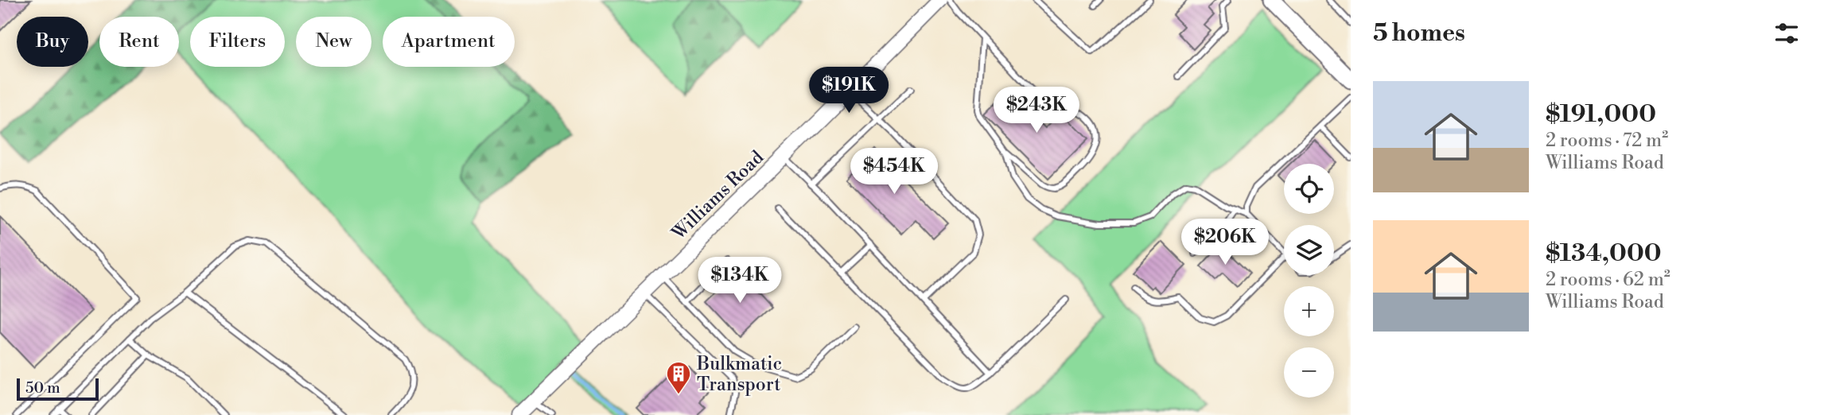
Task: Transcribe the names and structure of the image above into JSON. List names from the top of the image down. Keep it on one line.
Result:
{"streets":{"main road":["Williams Road"]},"places":{"building":["Bulkmatic Transport"]},"scale_bar":"50 m","page":{"heading":"5 homes","chip":["Buy","Rent","Filters","New","Apartment"],"price":["$191K","$243K","$454K","$206K","$134K"],"list":[{"name":"$191,000","note":"2 rooms · 72 m² · Williams Road"},{"name":"$134,000","note":"2 rooms · 62 m² · Williams Road"}],"map_buttons":["+","−"],"scale":"50 m"}}
